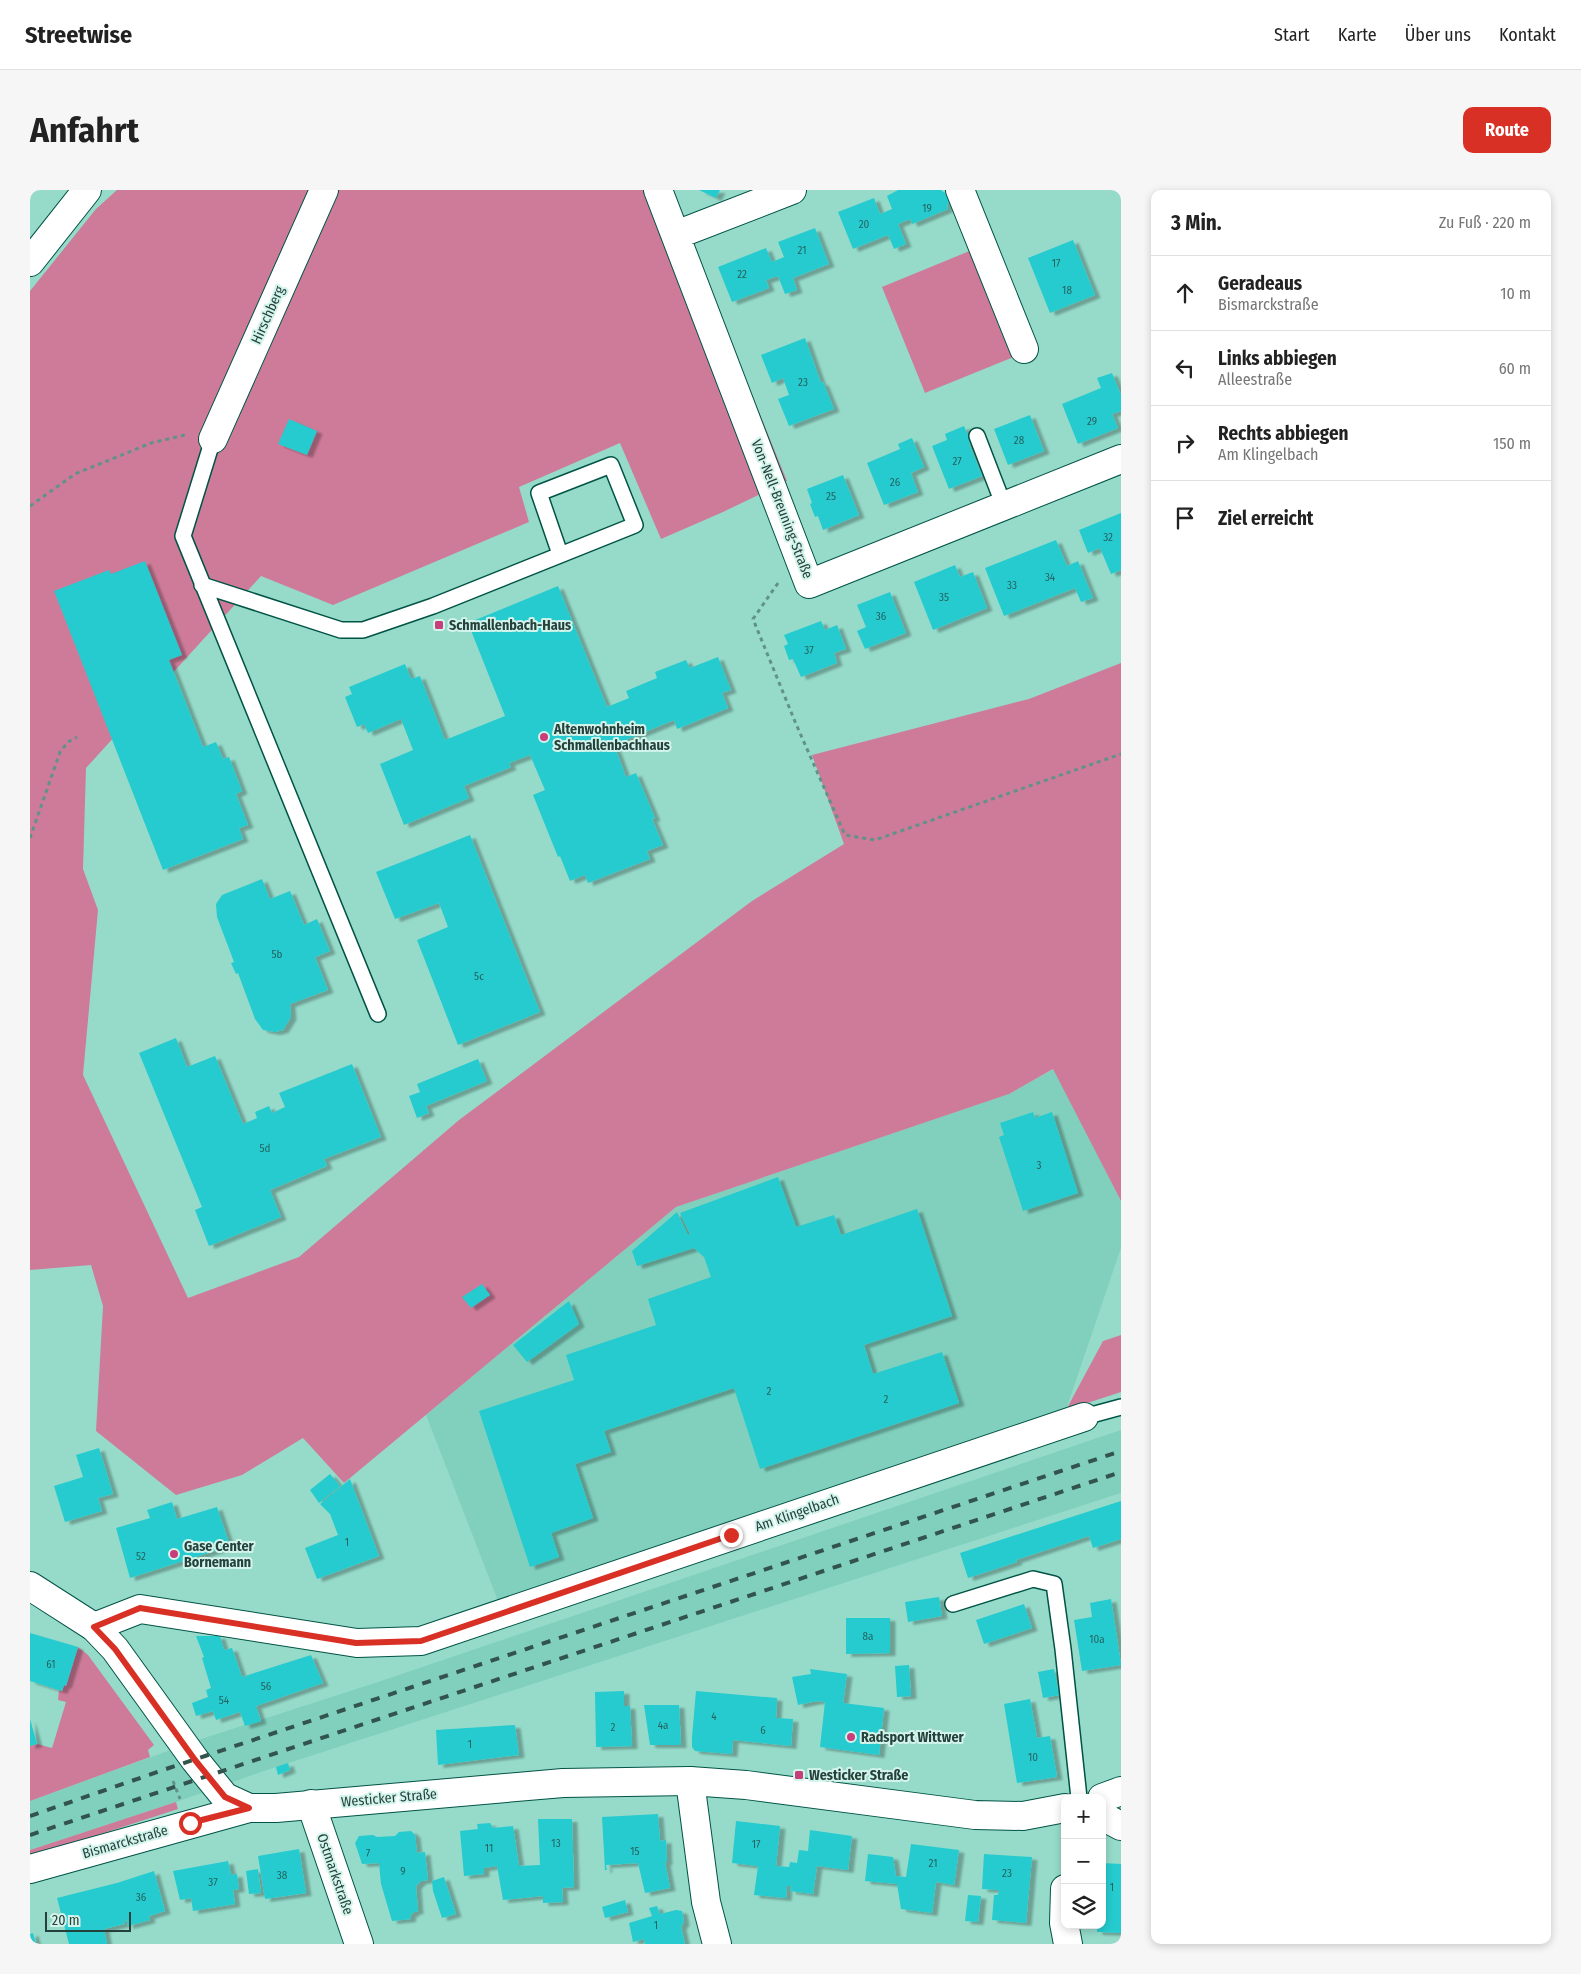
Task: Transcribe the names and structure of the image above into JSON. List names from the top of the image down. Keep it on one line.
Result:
{"streets":{"street":["Hirschberg","Von-Nell-Breuning-Straße","Am Klingelbach","Westicker Straße","Bismarckstraße","Ostmarkstraße"]},"crossings":[["Westicker Straße","Bismarckstraße"],["Westicker Straße","Ostmarkstraße"]],"places":{"transit":["Schmallenbach-Haus","Westicker Straße"],"other":["Altenwohnheim Schmallenbachhaus","Gase Center Bornemann","Radsport Wittwer"]},"house_numbers":["19","20","21","17","22","18","23","29","28","27","26","25","32","34","33","35","36","37","5b","5c","5d","3","2","2","1","52","8a","10a","61","56","54","4","4a","2","6","1","10","13","17","11","15","7","21","9","23","38","37","1","36","1"],"scale_bar":"20 m","page":{"header":"Streetwise","nav":["Start","Karte","Über uns","Kontakt"],"buttons":"Route","title":"Anfahrt","heading":["3 Min.","Zu Fuß · 220 m"],"list":[["Geradeaus","Bismarckstraße","10 m"],["Links abbiegen","Alleestraße","60 m"],["Rechts abbiegen","Am Klingelbach","150 m"],"Ziel erreicht"],"map_buttons":["+","−"],"scale":"20 m"}}
